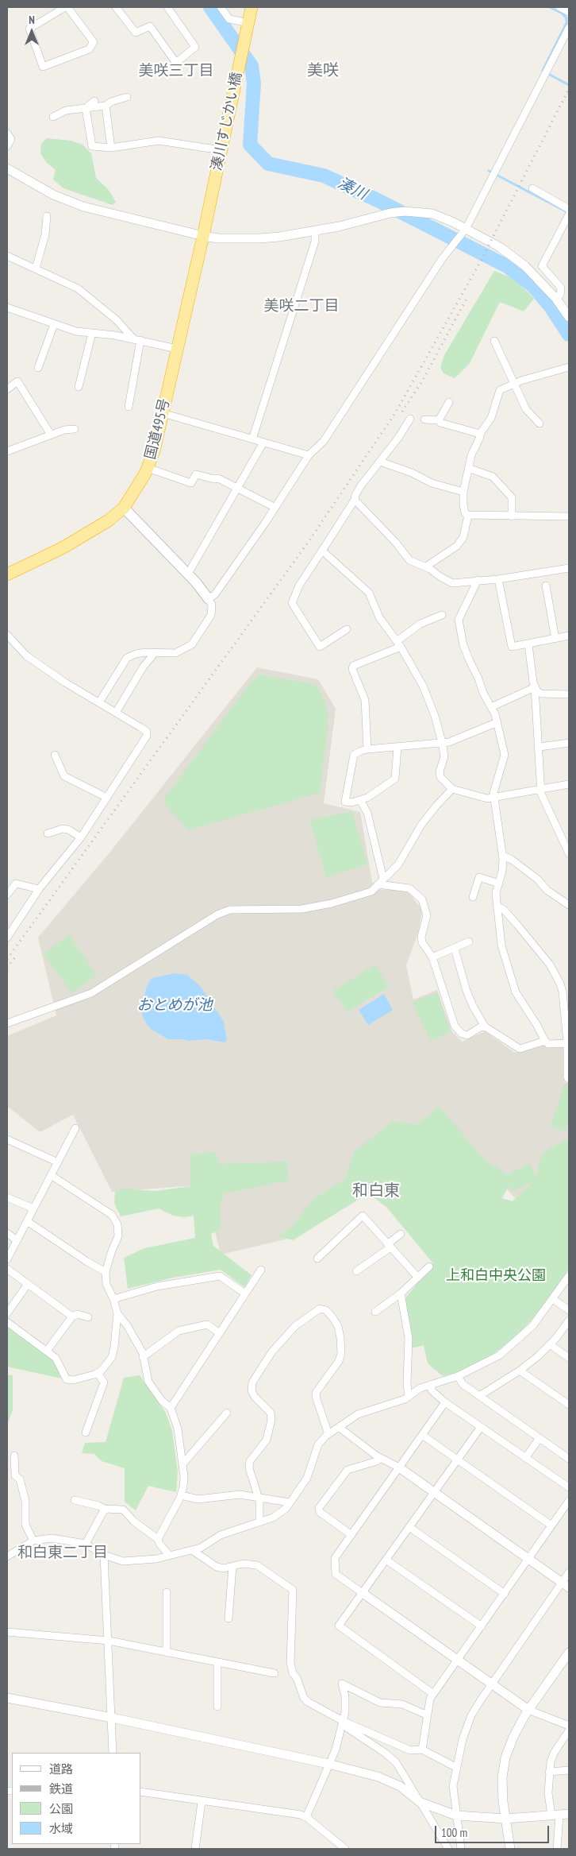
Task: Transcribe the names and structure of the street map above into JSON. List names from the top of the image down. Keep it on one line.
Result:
{"streets":{"highway":["湊川すじかい橋","国道495号"]},"crossings":[["湊川すじかい橋","国道495号"]],"districts":["美咲","美咲三丁目","美咲二丁目","和白東","和白東二丁目"],"water":["湊川","おとめが池"],"parks":["上和白中央公園"],"legend":["道路","鉄道","公園","水域"],"scale_bar":"100 m","north":"top"}
